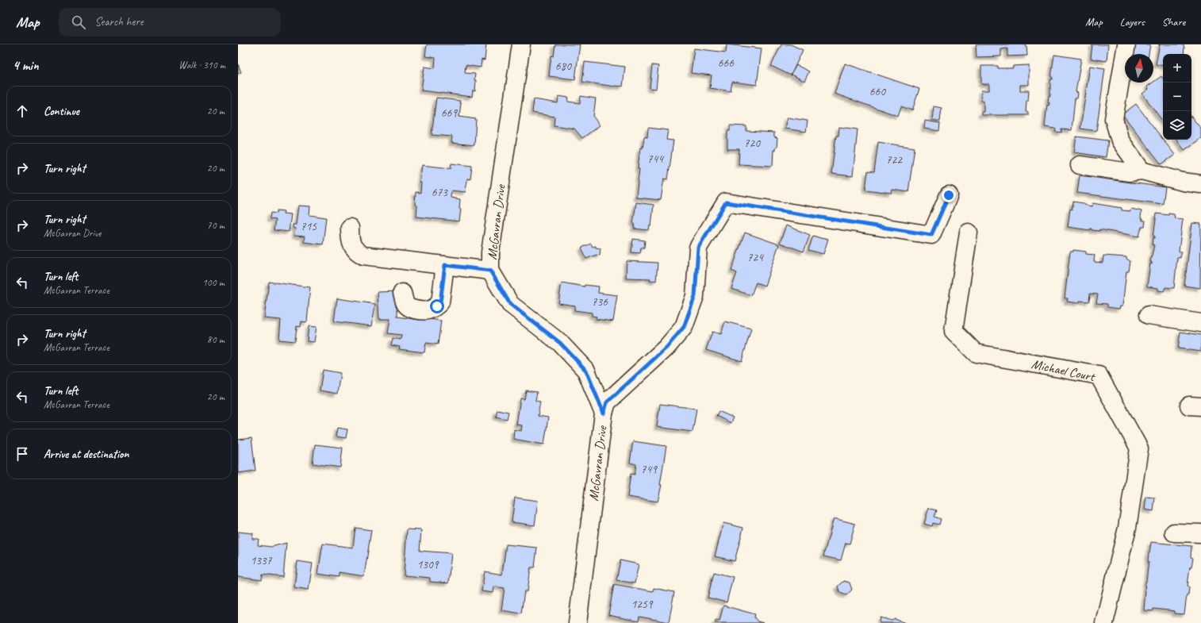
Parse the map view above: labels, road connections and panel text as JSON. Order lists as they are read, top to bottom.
{
  "streets": {
    "street": ["McGavran Drive", "Michael Court"]
  },
  "house_numbers": [
    "666",
    "680",
    "660",
    "669",
    "720",
    "744",
    "722",
    "673",
    "715",
    "724",
    "736",
    "749",
    "1337",
    "1309",
    "1259"
  ],
  "north": "top",
  "page": {
    "header": "Map",
    "search": "Search here",
    "nav": ["Map", "Layers", "Share"],
    "heading": ["4 min", "Walk · 310 m"],
    "map_buttons": ["+", "−"],
    "list": [
      ["Continue", "20 m"],
      ["Turn right", "20 m"],
      ["Turn right", "McGavran Drive", "70 m"],
      ["Turn left", "McGavran Terrace", "100 m"],
      ["Turn right", "McGavran Terrace", "80 m"],
      ["Turn left", "McGavran Terrace", "20 m"],
      "Arrive at destination"
    ]
  }
}
